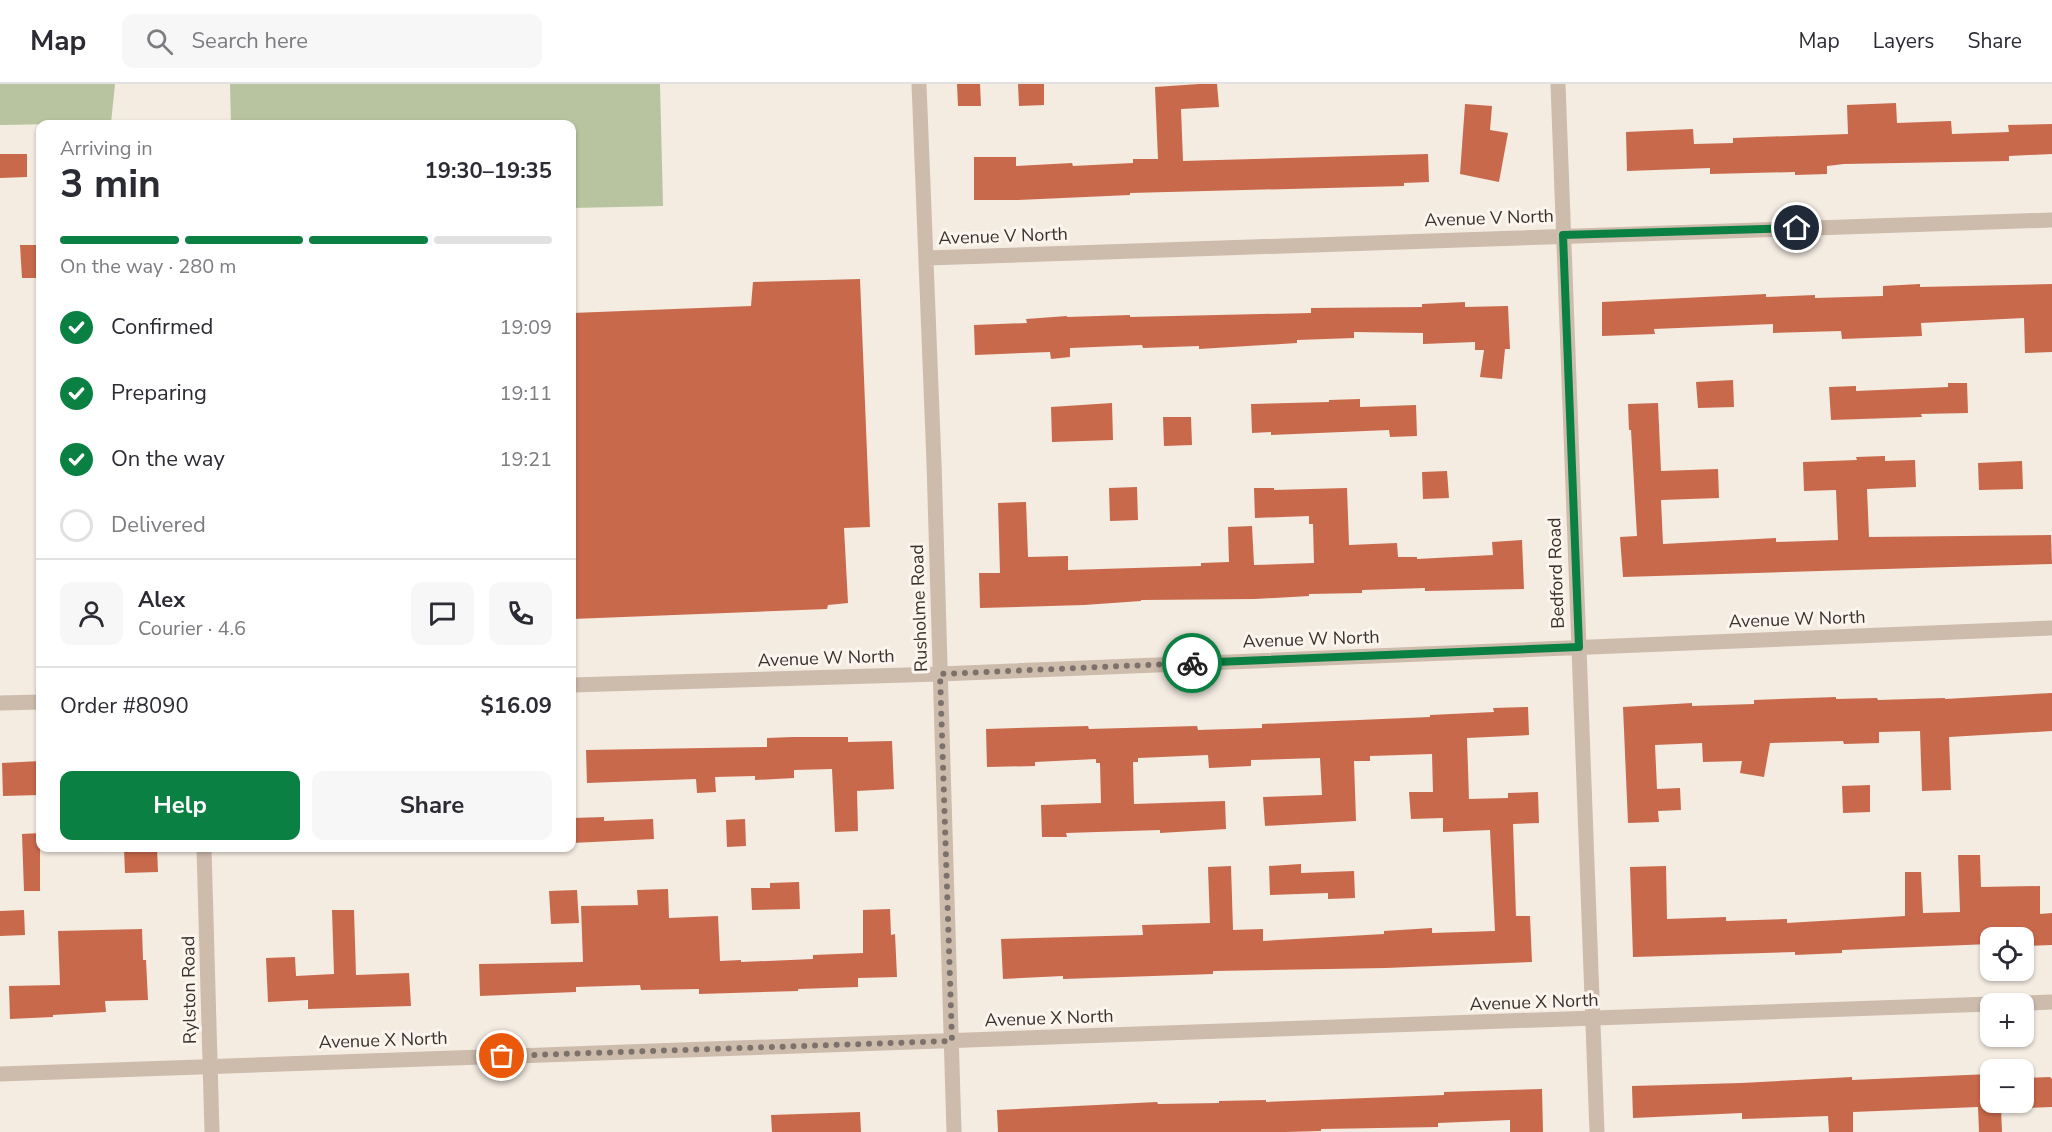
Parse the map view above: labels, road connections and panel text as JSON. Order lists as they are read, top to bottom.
{
  "streets": {
    "street": [
      "Avenue V North",
      "Bedford Road",
      "Rusholme Road",
      "Avenue W North",
      "Rylston Road",
      "Avenue X North"
    ]
  },
  "crossings": [
    ["Avenue V North", "Bedford Road"],
    ["Avenue V North", "Rusholme Road"],
    ["Bedford Road", "Avenue W North"],
    ["Bedford Road", "Avenue X North"],
    ["Rusholme Road", "Avenue W North"],
    ["Rusholme Road", "Avenue X North"],
    ["Rylston Road", "Avenue X North"]
  ],
  "page": {
    "header": "Map",
    "search": "Search here",
    "nav": ["Map", "Layers", "Share"],
    "heading": ["3 min", "Arriving in", "19:30–19:35"],
    "panel": [
      "Alex",
      "Courier · 4.6",
      "Order #8090",
      "$16.09"
    ],
    "bar": "On the way · 280 m",
    "list": [
      ["Confirmed", "19:09"],
      ["Preparing", "19:11"],
      ["On the way", "19:21"],
      "Delivered"
    ],
    "buttons": ["Help", "Share"],
    "map_buttons": ["+", "−"]
  }
}
